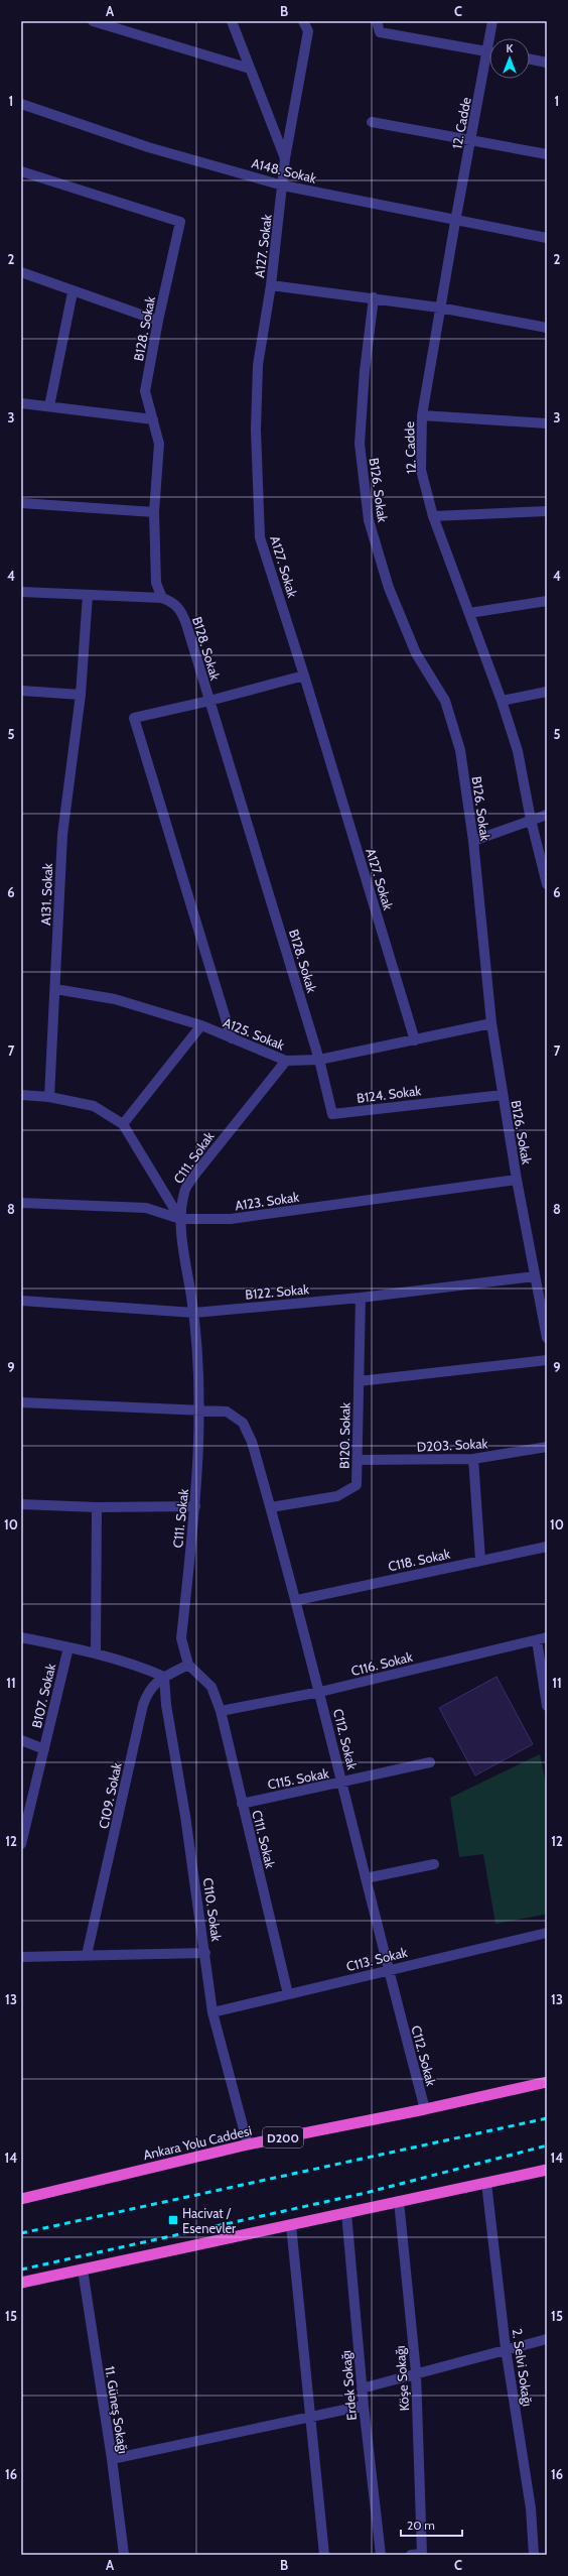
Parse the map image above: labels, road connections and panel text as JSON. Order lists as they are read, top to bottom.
{
  "streets": {
    "highway": ["D200", "Ankara Yolu Caddesi"],
    "street": [
      "12. Cadde",
      "A148. Sokak",
      "A127. Sokak",
      "B128. Sokak",
      "B126. Sokak",
      "A131. Sokak",
      "A125. Sokak",
      "B124. Sokak",
      "C111. Sokak",
      "A123. Sokak",
      "B122. Sokak",
      "B120. Sokak",
      "D203. Sokak",
      "C118. Sokak",
      "C116. Sokak",
      "B107. Sokak",
      "C112. Sokak",
      "C115. Sokak",
      "C109. Sokak",
      "C110. Sokak",
      "C113. Sokak",
      "2. Selvi Sokağı",
      "Köşe Sokağı",
      "Erdek Sokağı",
      "11. Güneş Sokağı"
    ]
  },
  "crossings": [
    ["12. Cadde", "A148. Sokak"],
    ["A148. Sokak", "A127. Sokak"],
    ["A127. Sokak", "A125. Sokak"],
    ["B128. Sokak", "A125. Sokak"],
    ["B128. Sokak", "B124. Sokak"],
    ["B126. Sokak", "A125. Sokak"],
    ["B126. Sokak", "B124. Sokak"],
    ["B126. Sokak", "A123. Sokak"],
    ["B126. Sokak", "B122. Sokak"],
    ["A131. Sokak", "A125. Sokak"],
    ["A125. Sokak", "B124. Sokak"],
    ["A125. Sokak", "C111. Sokak"],
    ["C111. Sokak", "A123. Sokak"],
    ["C111. Sokak", "B122. Sokak"],
    ["C111. Sokak", "C116. Sokak"],
    ["C111. Sokak", "C112. Sokak"],
    ["C111. Sokak", "C115. Sokak"],
    ["C111. Sokak", "C109. Sokak"],
    ["C111. Sokak", "C113. Sokak"],
    ["B122. Sokak", "B120. Sokak"],
    ["B120. Sokak", "D203. Sokak"],
    ["B120. Sokak", "C112. Sokak"],
    ["C118. Sokak", "C112. Sokak"],
    ["C116. Sokak", "C112. Sokak"],
    ["C112. Sokak", "C115. Sokak"],
    ["C112. Sokak", "C113. Sokak"],
    ["C112. Sokak", "Ankara Yolu Caddesi"],
    ["C109. Sokak", "C110. Sokak"],
    ["C110. Sokak", "C113. Sokak"],
    ["C110. Sokak", "Ankara Yolu Caddesi"]
  ],
  "places": {
    "transit": ["Hacivat / Esenevler"]
  },
  "scale_bar": "20 m",
  "north": "top",
  "grid": {
    "columns": ["A", "B", "C"],
    "rows": [
      "1",
      "2",
      "3",
      "4",
      "5",
      "6",
      "7",
      "8",
      "9",
      "10",
      "11",
      "12",
      "13",
      "14",
      "15",
      "16"
    ]
  }
}
